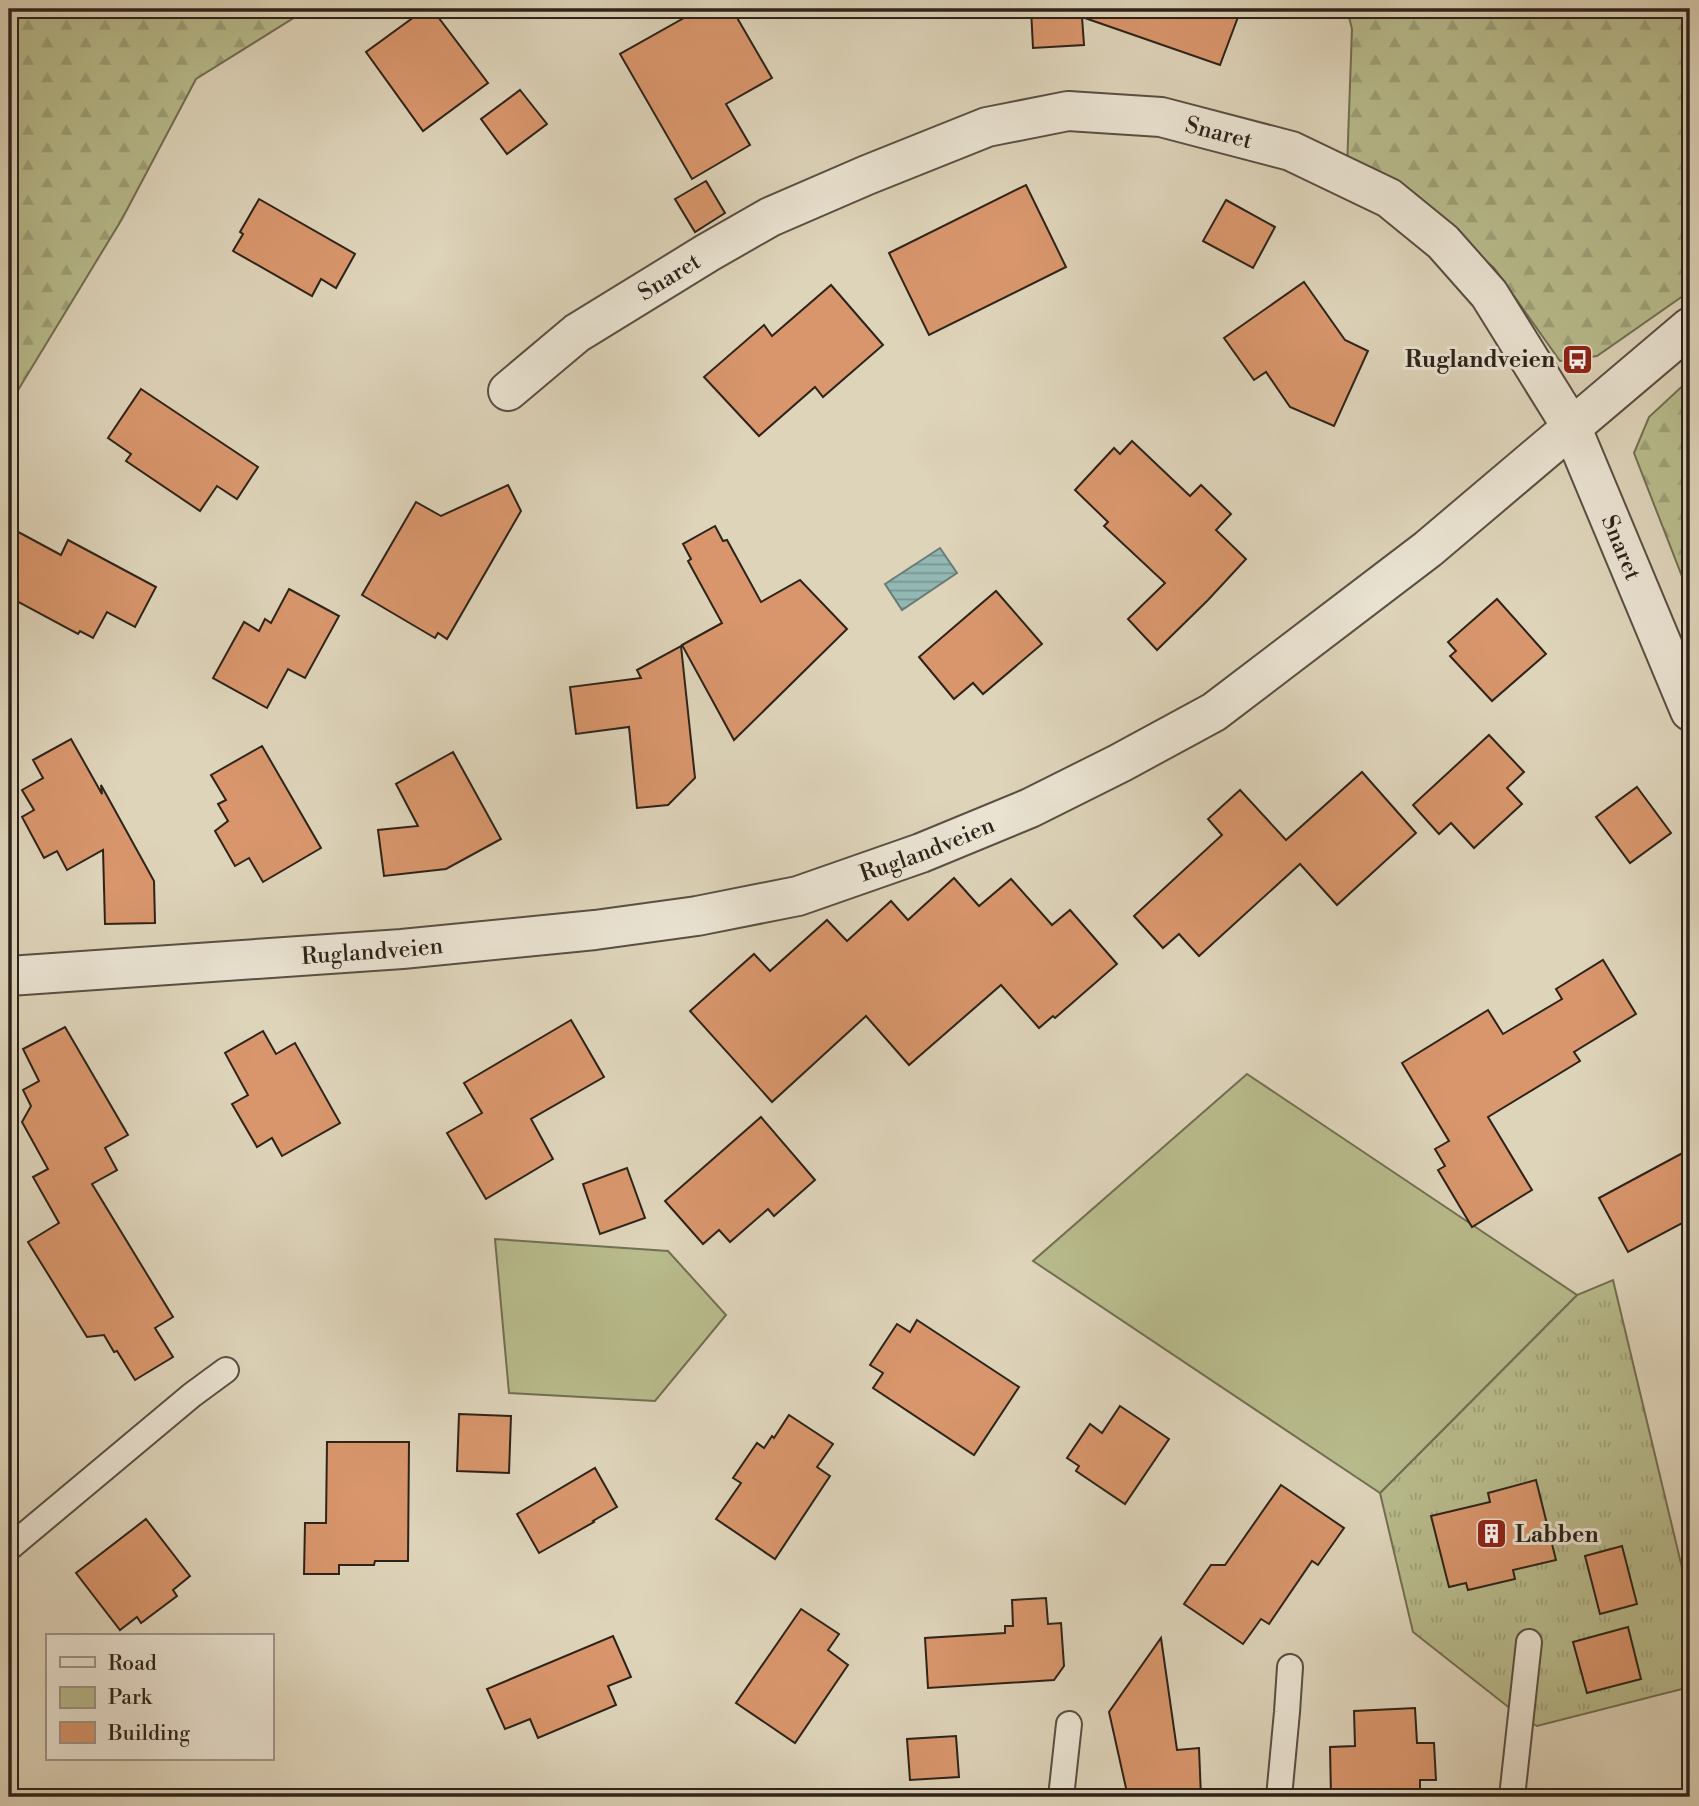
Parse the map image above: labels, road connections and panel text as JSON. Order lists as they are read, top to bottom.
{
  "streets": {
    "street": ["Snaret", "Ruglandveien"]
  },
  "crossings": [
    ["Snaret", "Ruglandveien"]
  ],
  "places": {
    "bus stop": ["Ruglandveien"],
    "building": ["Labben"]
  },
  "legend": ["Road", "Park", "Building"]
}
